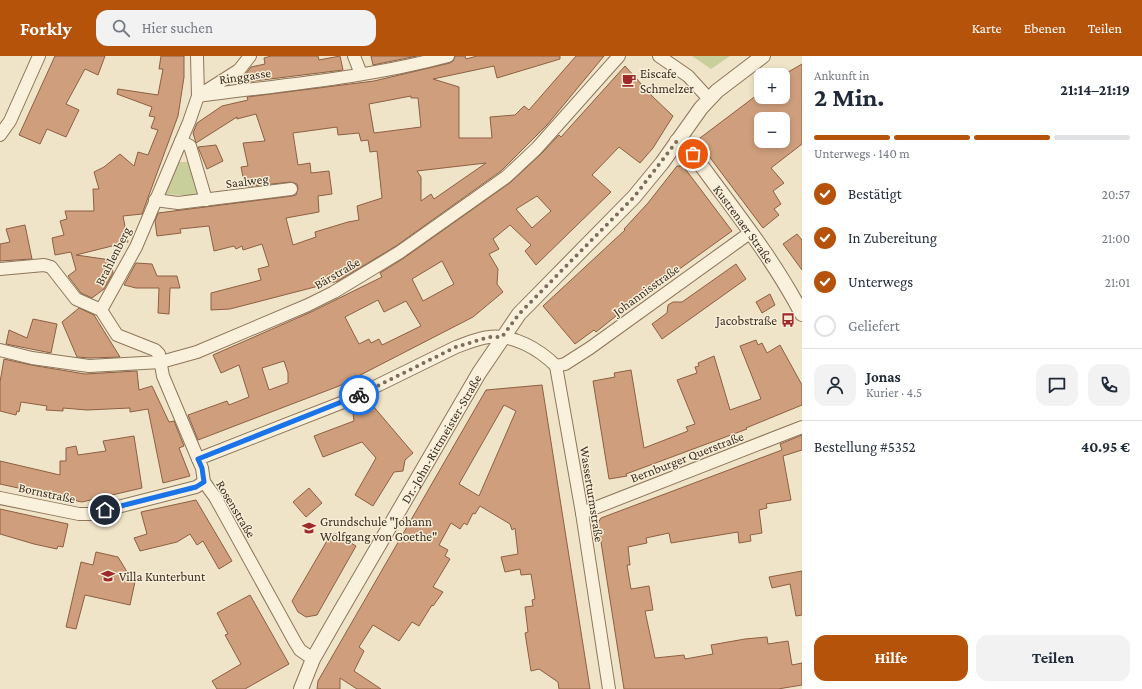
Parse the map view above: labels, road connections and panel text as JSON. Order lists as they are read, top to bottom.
{
  "streets": {
    "street": [
      "Ringgasse",
      "Saalweg",
      "Kustrenaer Straße",
      "Brahlenberg",
      "Bärstraße",
      "Johannisstraße",
      "Dr.-John-Rittmeister-Straße",
      "Bernburger Querstraße",
      "Bornstraße",
      "Wasserturmstraße",
      "Rosenstraße"
    ]
  },
  "crossings": [
    ["Saalweg", "Brahlenberg"],
    ["Kustrenaer Straße", "Johannisstraße"],
    ["Kustrenaer Straße", "Dr.-John-Rittmeister-Straße"],
    ["Bärstraße", "Rosenstraße"],
    ["Johannisstraße", "Wasserturmstraße"],
    ["Dr.-John-Rittmeister-Straße", "Rosenstraße"],
    ["Bernburger Querstraße", "Wasserturmstraße"],
    ["Bornstraße", "Rosenstraße"]
  ],
  "places": {
    "cafe": ["Eiscafe Schmelzer"],
    "bus stop": ["Jacobstraße"],
    "school or university": ["Grundschule \"Johann Wolfgang von Goethe\"", "Villa Kunterbunt"]
  },
  "page": {
    "header": "Forkly",
    "search": "Hier suchen",
    "nav": ["Karte", "Ebenen", "Teilen"],
    "heading": ["2 Min.", "Ankunft in", "21:14–21:19"],
    "panel": [
      "Jonas",
      "Kurier · 4.5",
      "Bestellung #5352",
      "40.95 €"
    ],
    "map_buttons": ["+", "−"],
    "bar": "Unterwegs · 140 m",
    "list": [
      ["Bestätigt", "20:57"],
      ["In Zubereitung", "21:00"],
      ["Unterwegs", "21:01"],
      "Geliefert"
    ],
    "buttons": ["Hilfe", "Teilen"]
  }
}
